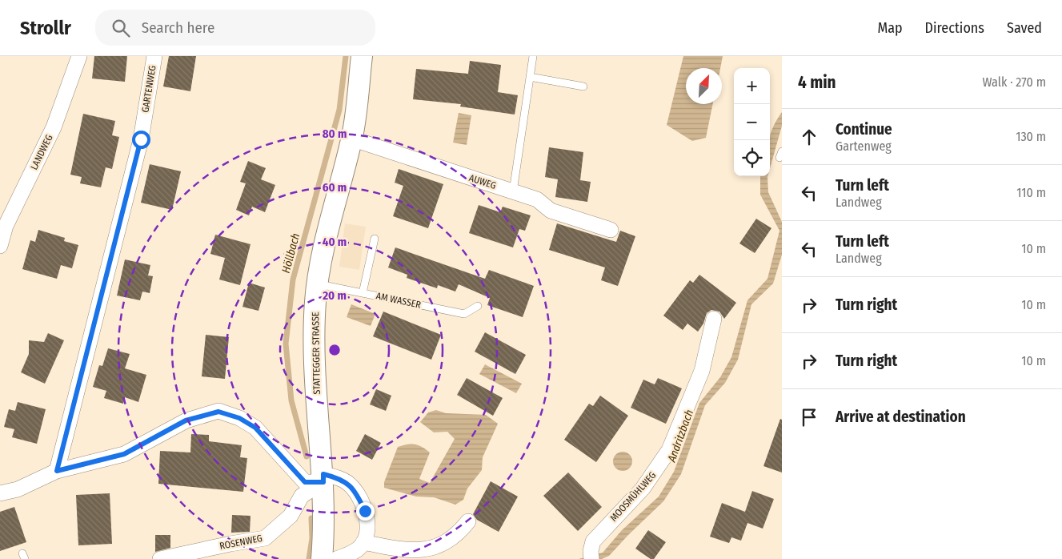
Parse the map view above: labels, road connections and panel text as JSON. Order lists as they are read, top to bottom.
{
  "streets": {
    "main road": ["STATTEGGER STRASSE"],
    "street": [
      "GARTENWEG",
      "LANDWEG",
      "AUWEG",
      "MOOSMÜHLWEG",
      "ROSENWEG"
    ],
    "lane": ["AM WASSER"]
  },
  "crossings": [
    ["AUWEG", "STATTEGGER STRASSE"],
    ["AM WASSER", "STATTEGGER STRASSE"],
    ["STATTEGGER STRASSE", "ROSENWEG"]
  ],
  "water": ["Höllbach", "Andritzbach"],
  "north": "top right",
  "page": {
    "header": "Strollr",
    "search": "Search here",
    "nav": ["Map", "Directions", "Saved"],
    "heading": ["4 min", "Walk · 270 m"],
    "map_buttons": ["+", "−"],
    "list": [
      ["Continue", "Gartenweg", "130 m"],
      ["Turn left", "Landweg", "110 m"],
      ["Turn left", "Landweg", "10 m"],
      ["Turn right", "10 m"],
      ["Turn right", "10 m"],
      "Arrive at destination"
    ]
  },
  "rings": [
    "80 m",
    "60 m",
    "40 m",
    "20 m"
  ]
}
